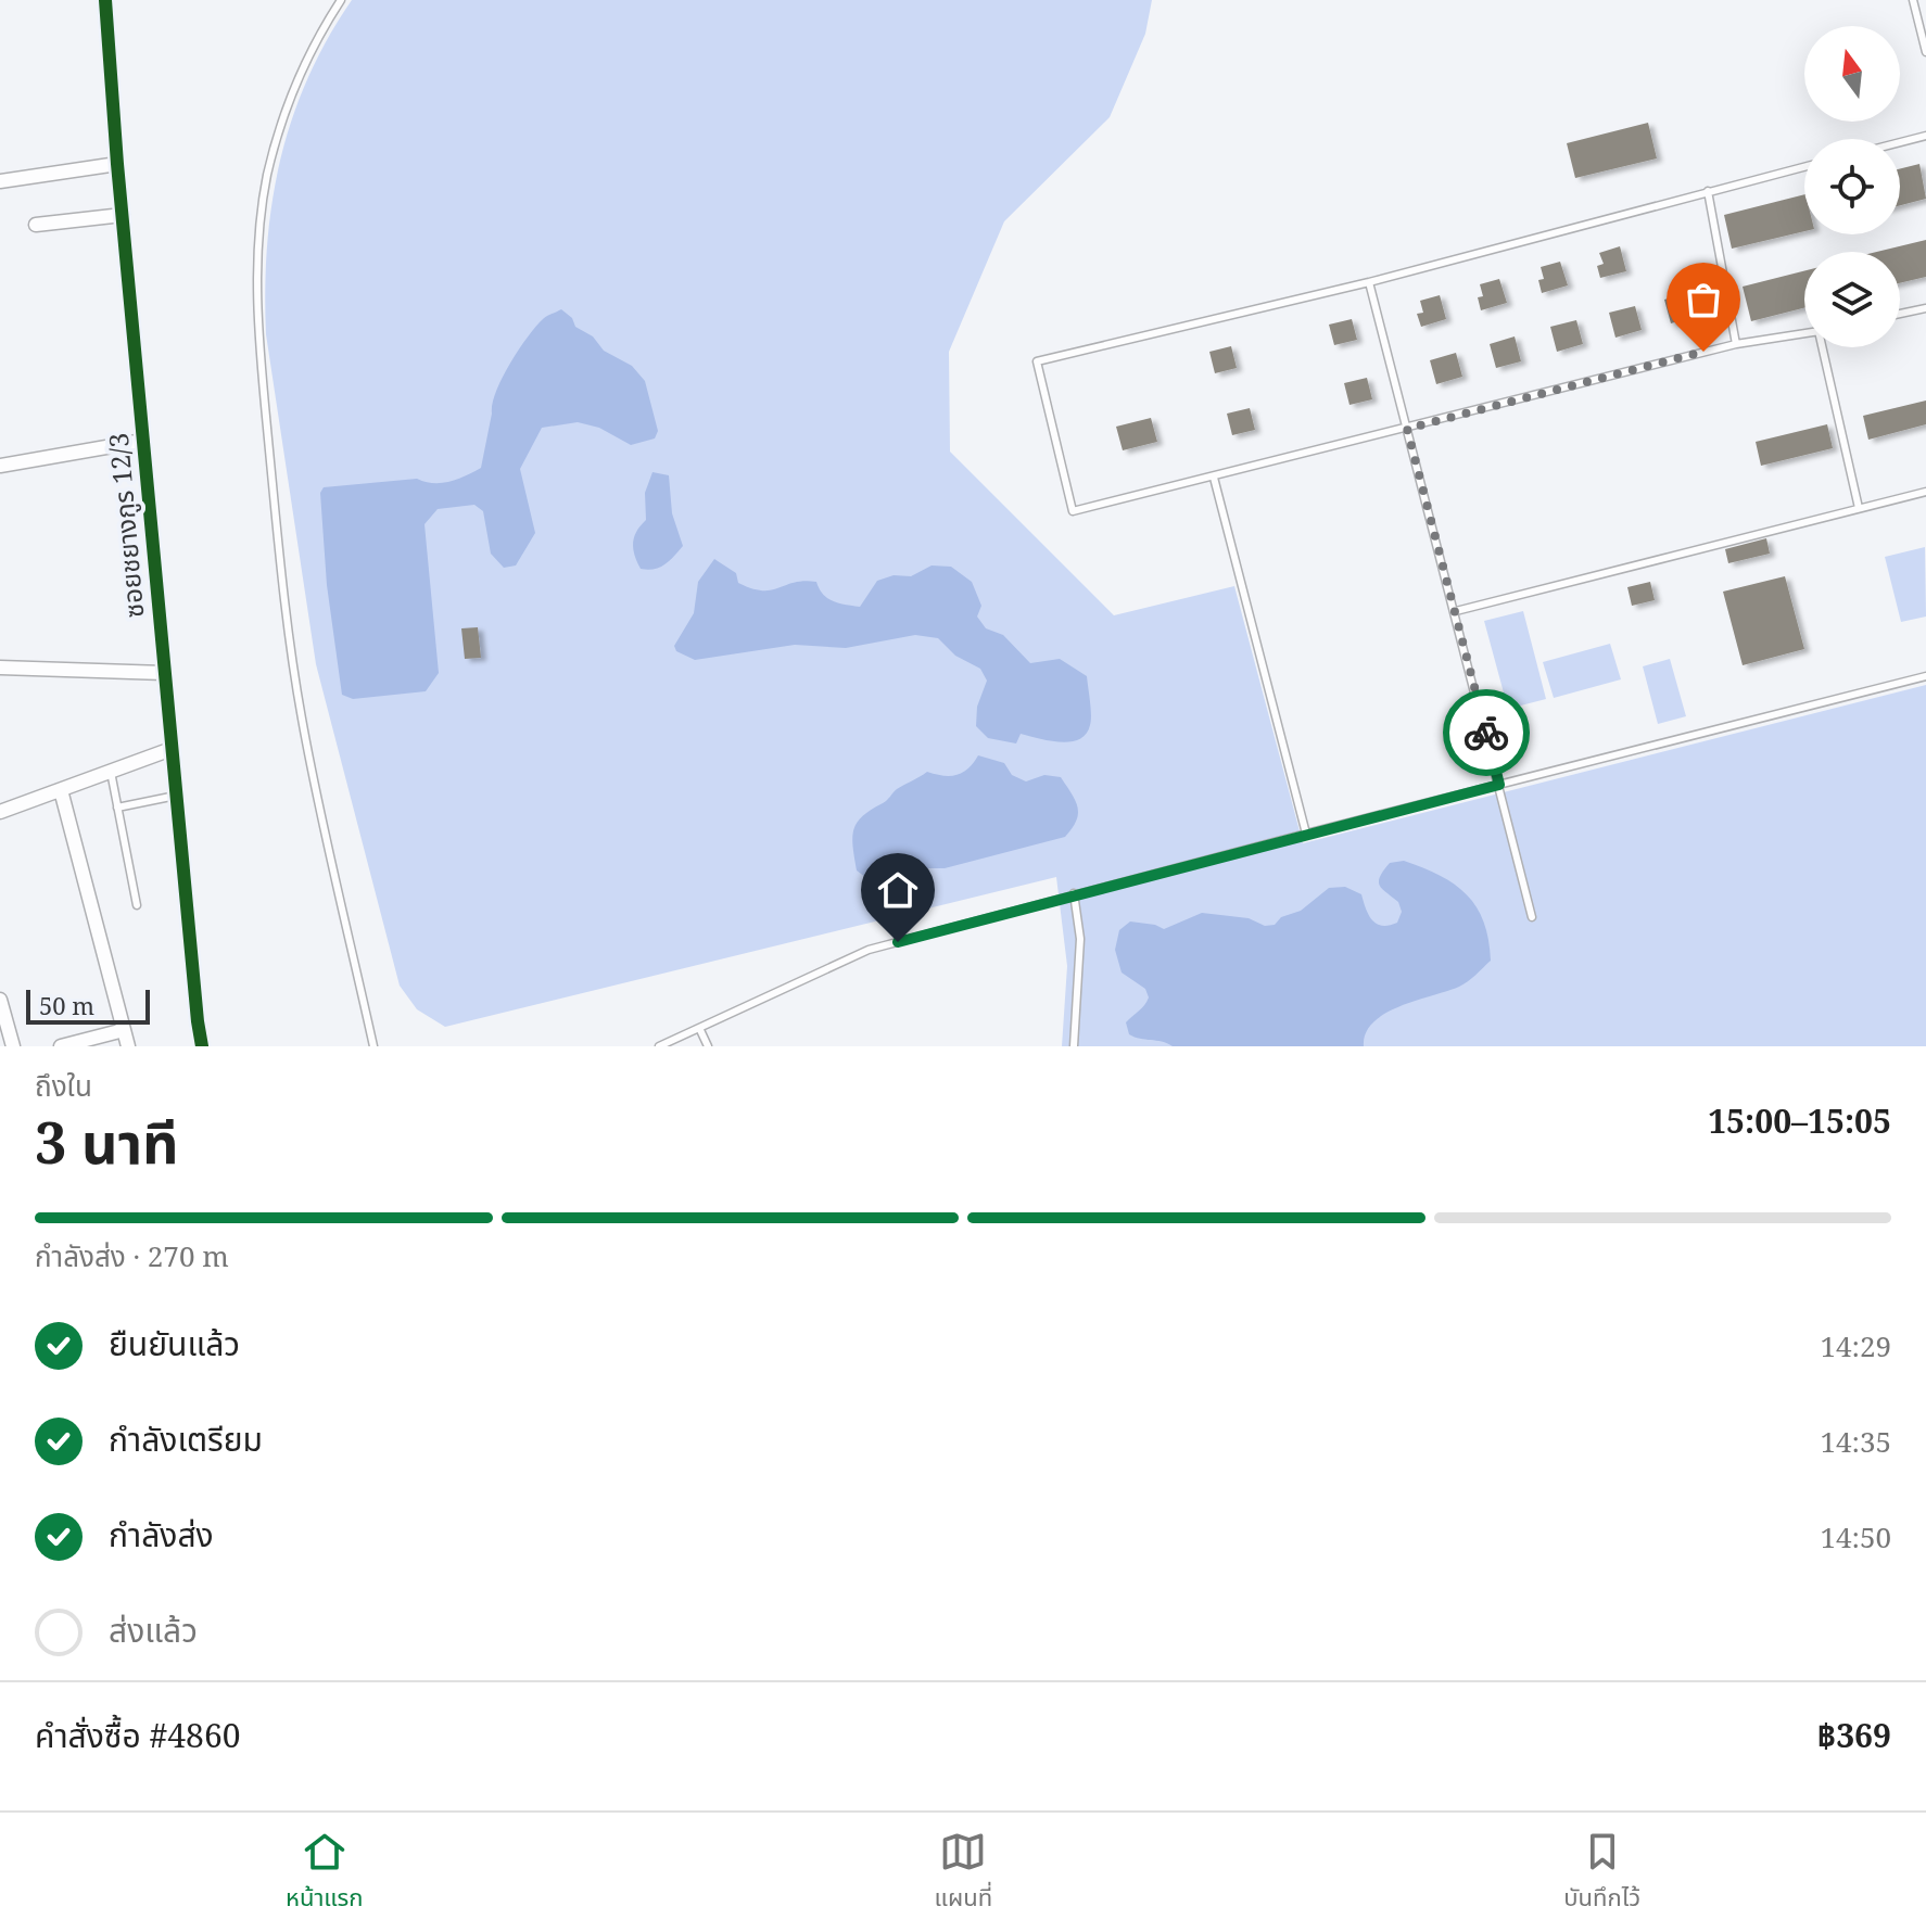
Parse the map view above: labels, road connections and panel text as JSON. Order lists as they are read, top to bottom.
{
  "streets": {
    "street": ["ซอยชยางกูร 12/3"]
  },
  "scale_bar": "50 m",
  "north": "top",
  "page": {
    "scale": "50 m",
    "heading": ["3 นาที", "ถึงใน", "15:00–15:05"],
    "panel": ["คำสั่งซื้อ #4860", "฿369"],
    "bar": "กำลังส่ง · 270 m",
    "list": [
      ["ยืนยันแล้ว", "14:29"],
      ["กำลังเตรียม", "14:35"],
      ["กำลังส่ง", "14:50"],
      "ส่งแล้ว"
    ],
    "tabs": ["หน้าแรก", "แผนที่", "บันทึกไว้"]
  }
}
